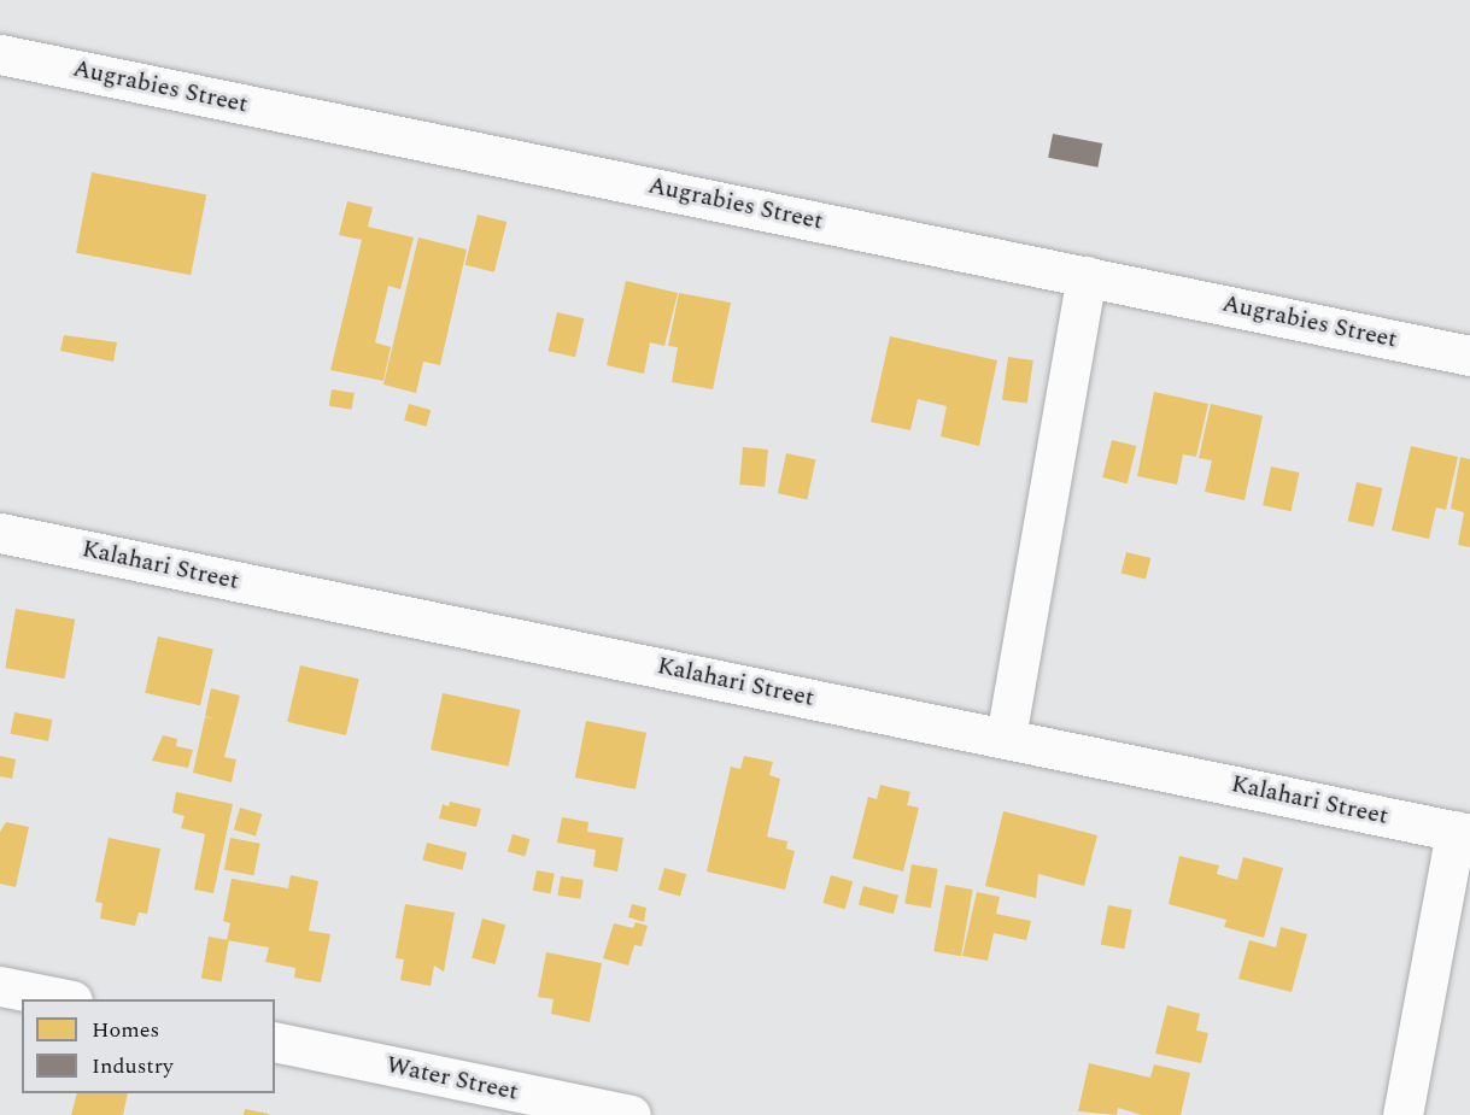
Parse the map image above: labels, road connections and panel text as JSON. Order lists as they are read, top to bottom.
{
  "streets": {
    "street": ["Augrabies Street", "Kalahari Street", "Water Street"]
  },
  "legend": ["Homes", "Industry"]
}
